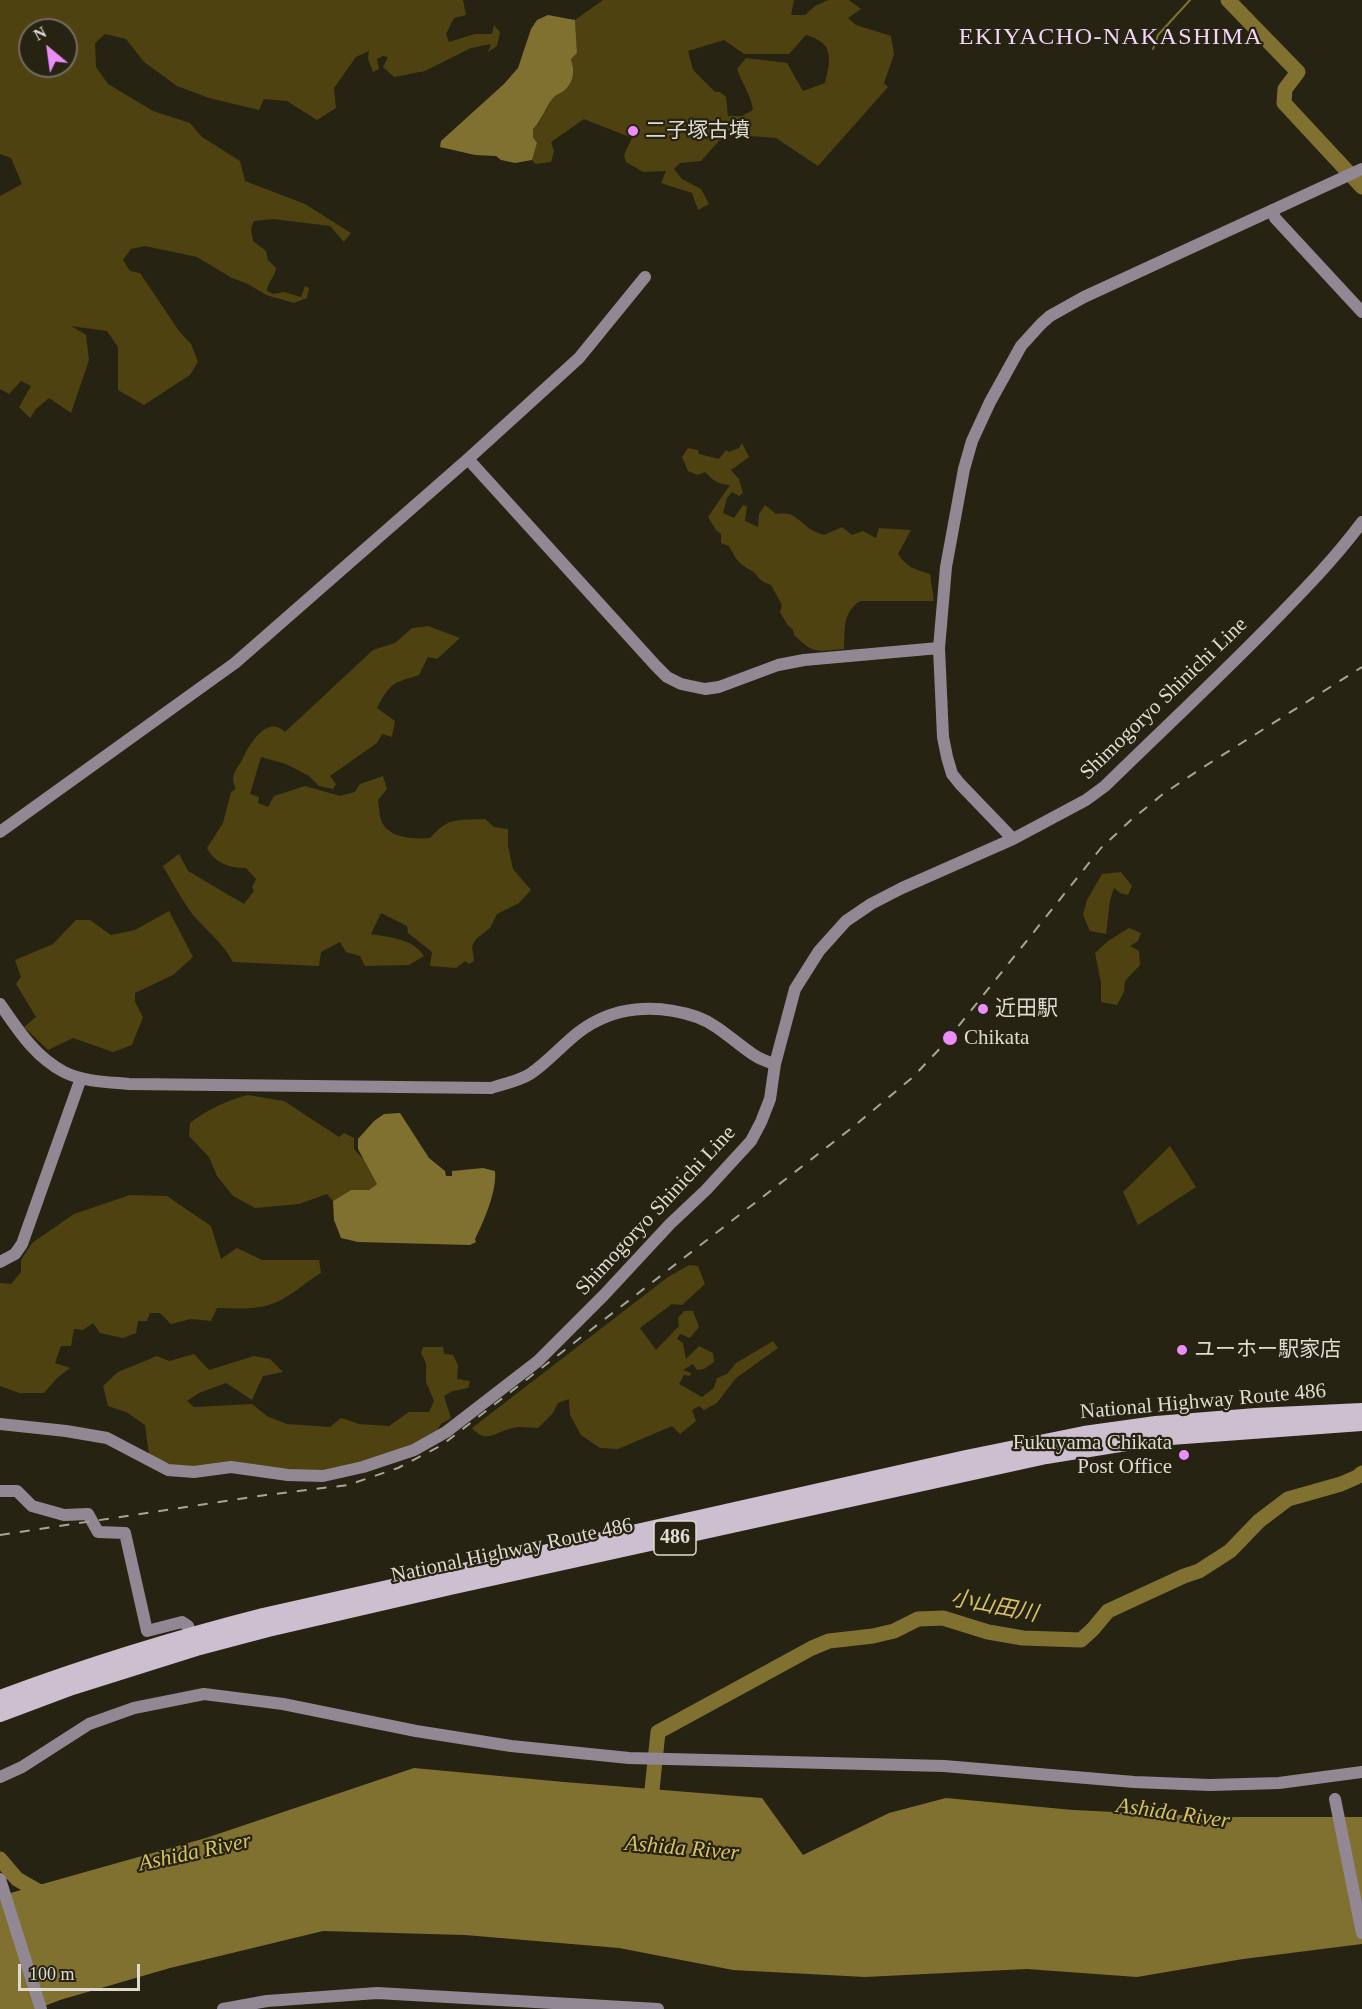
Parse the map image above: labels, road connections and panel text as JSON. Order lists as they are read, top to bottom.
{
  "streets": {
    "highway": ["National Highway Route 486", "486"],
    "street": ["Shimogoryo Shinichi Line"]
  },
  "districts": ["EKIYACHO-NAKASHIMA"],
  "water": ["小山田川", "Ashida River"],
  "places": [
    "二子塚古墳",
    "近田駅",
    "Chikata",
    "ユーホー駅家店",
    "Fukuyama Chikata Post Office"
  ],
  "scale_bar": "100 m",
  "north": "top left"
}
